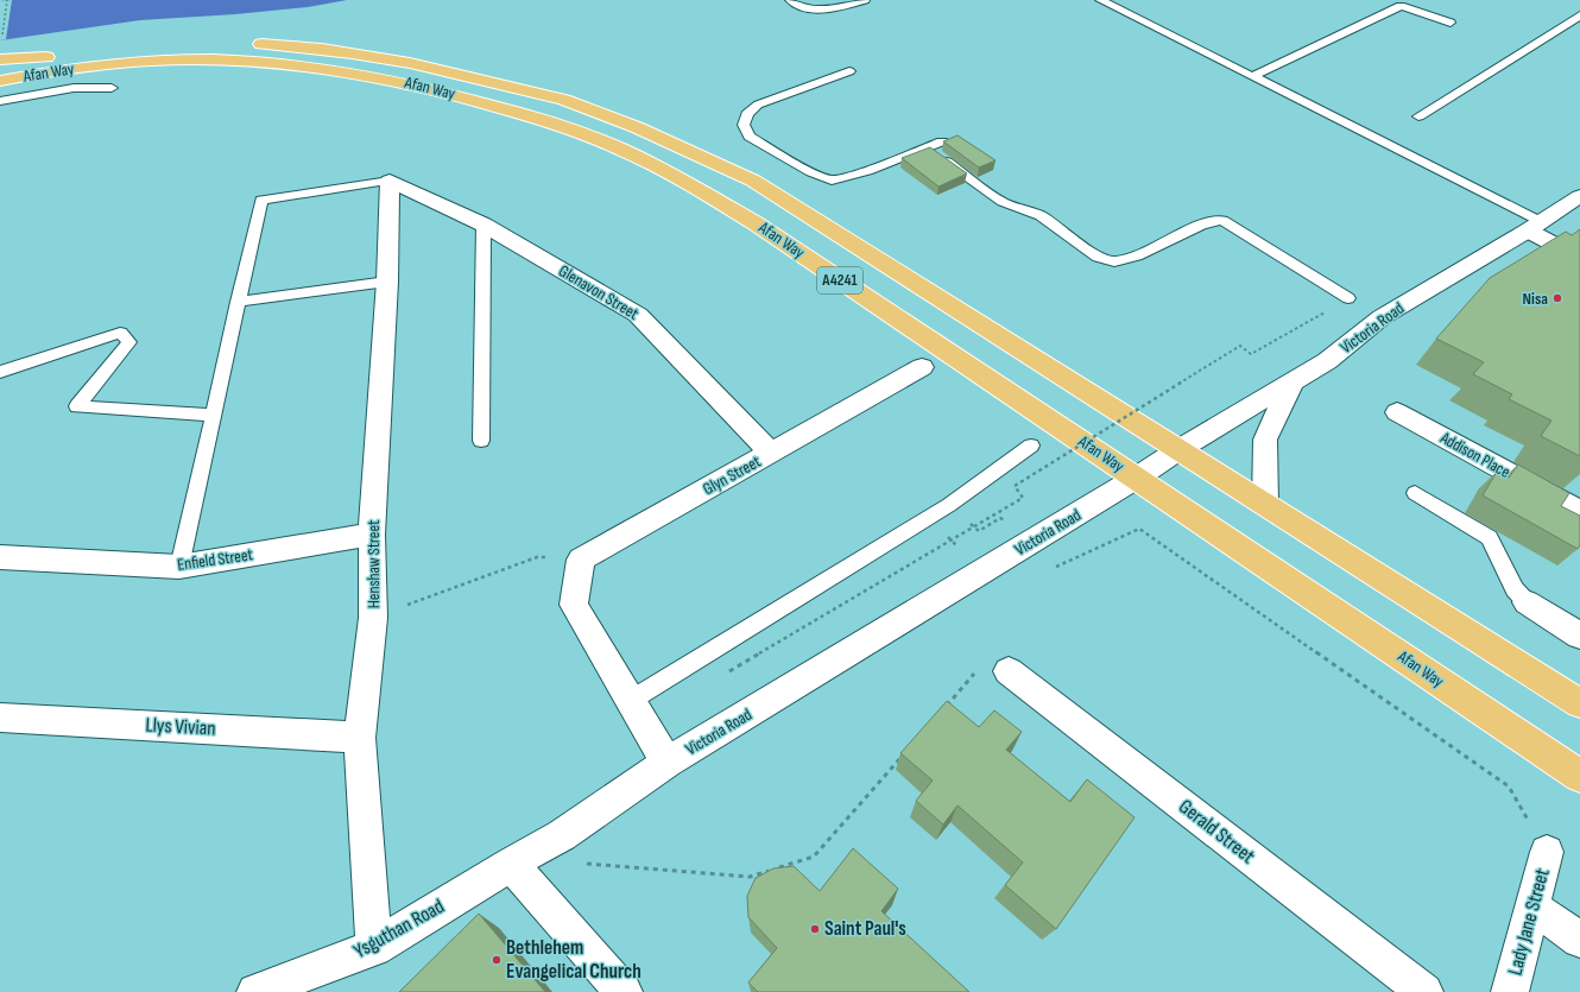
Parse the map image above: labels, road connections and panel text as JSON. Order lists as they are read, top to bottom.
{
  "streets": {
    "main road": ["Afan Way", "A4241"],
    "street": [
      "Glenavon Street",
      "Victoria Road",
      "Addison Place",
      "Glyn Street",
      "Enfield Street",
      "Henshaw Street",
      "Llys Vivian",
      "Gerald Street",
      "Lady Jane Street",
      "Ysguthan Road"
    ]
  },
  "crossings": [
    ["Afan Way", "Victoria Road"],
    ["Glenavon Street", "Glyn Street"],
    ["Glenavon Street", "Henshaw Street"],
    ["Victoria Road", "Ysguthan Road"],
    ["Enfield Street", "Henshaw Street"],
    ["Henshaw Street", "Llys Vivian"],
    ["Henshaw Street", "Ysguthan Road"]
  ],
  "places": ["Nisa", "Saint Paul's", "Bethlehem Evangelical Church"]
}
